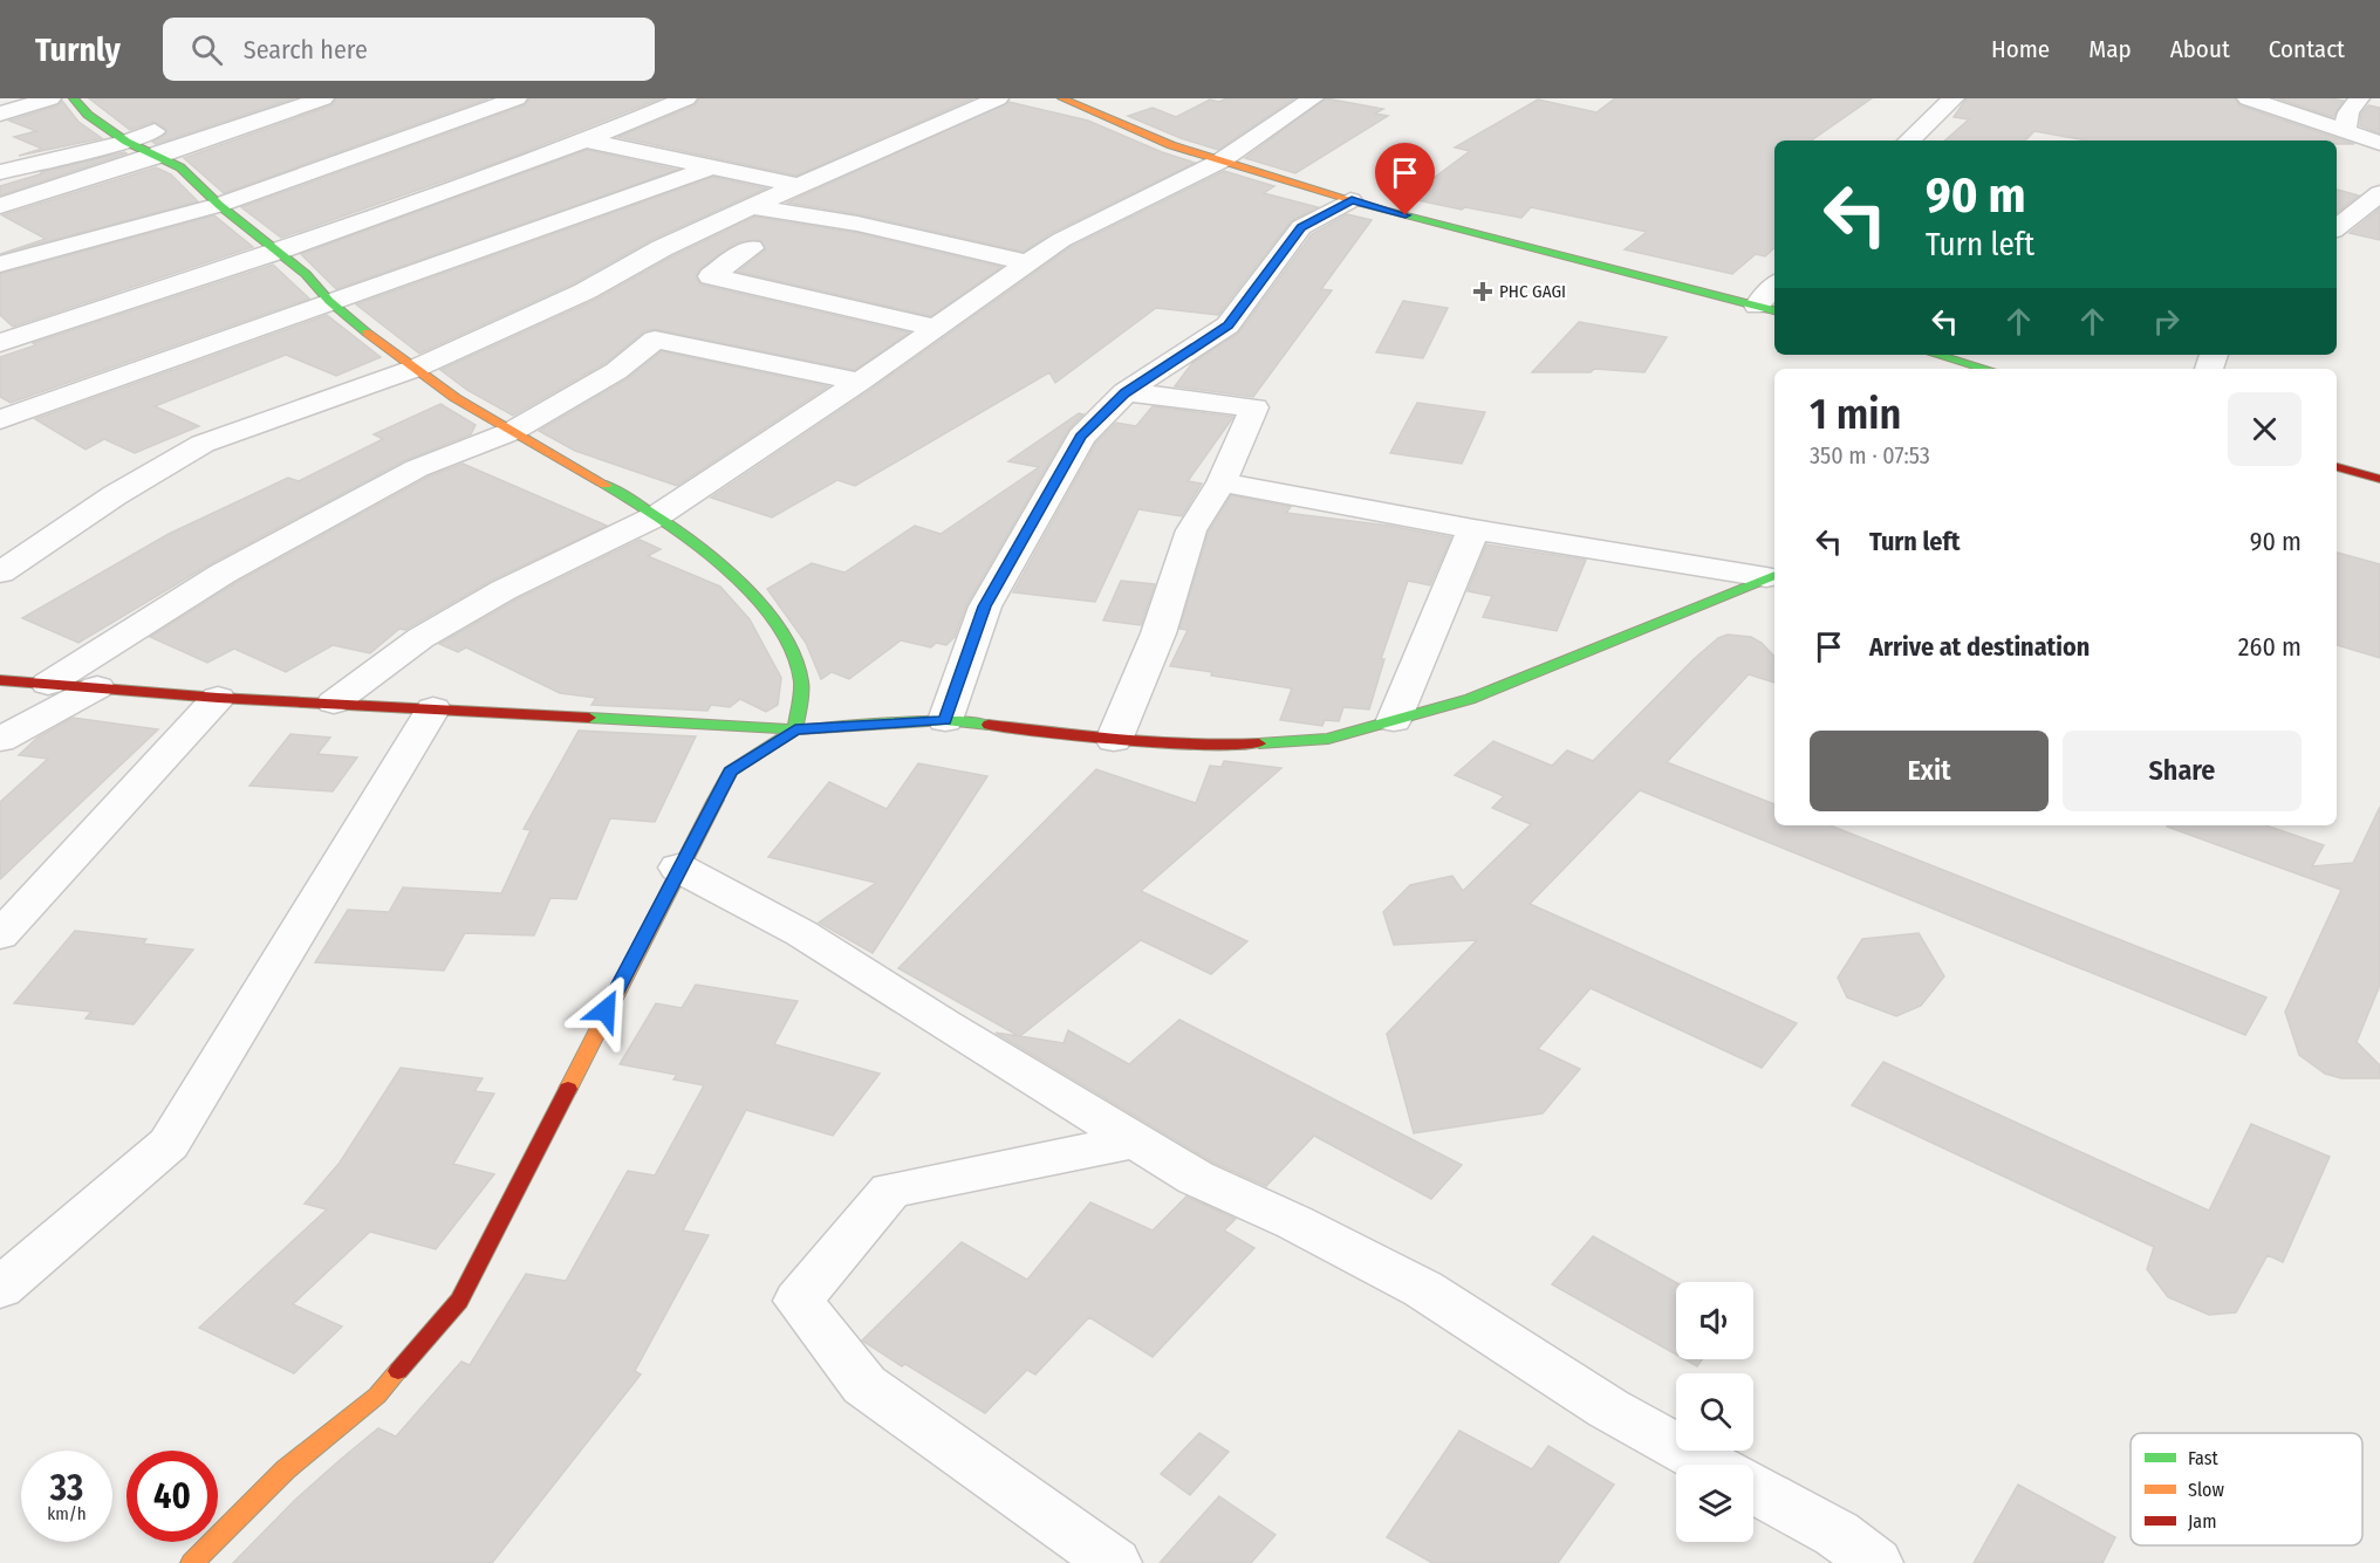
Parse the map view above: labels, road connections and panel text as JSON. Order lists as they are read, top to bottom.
{
  "places": {
    "health": ["PHC GAGI"]
  },
  "legend": ["Fast", "Slow", "Jam"],
  "page": {
    "header": "Turnly",
    "search": "Search here",
    "nav": [
      "Home",
      "Map",
      "About",
      "Contact"
    ],
    "turn": ["90 m", "Turn left"],
    "heading": ["1 min", "350 m · 07:53"],
    "list": [
      {
        "name": "Turn left",
        "value": "90 m"
      },
      {
        "name": "Arrive at destination",
        "value": "260 m"
      }
    ],
    "buttons": ["Exit", "Share"],
    "speed": "33 km/h",
    "limit": "40"
  }
}
